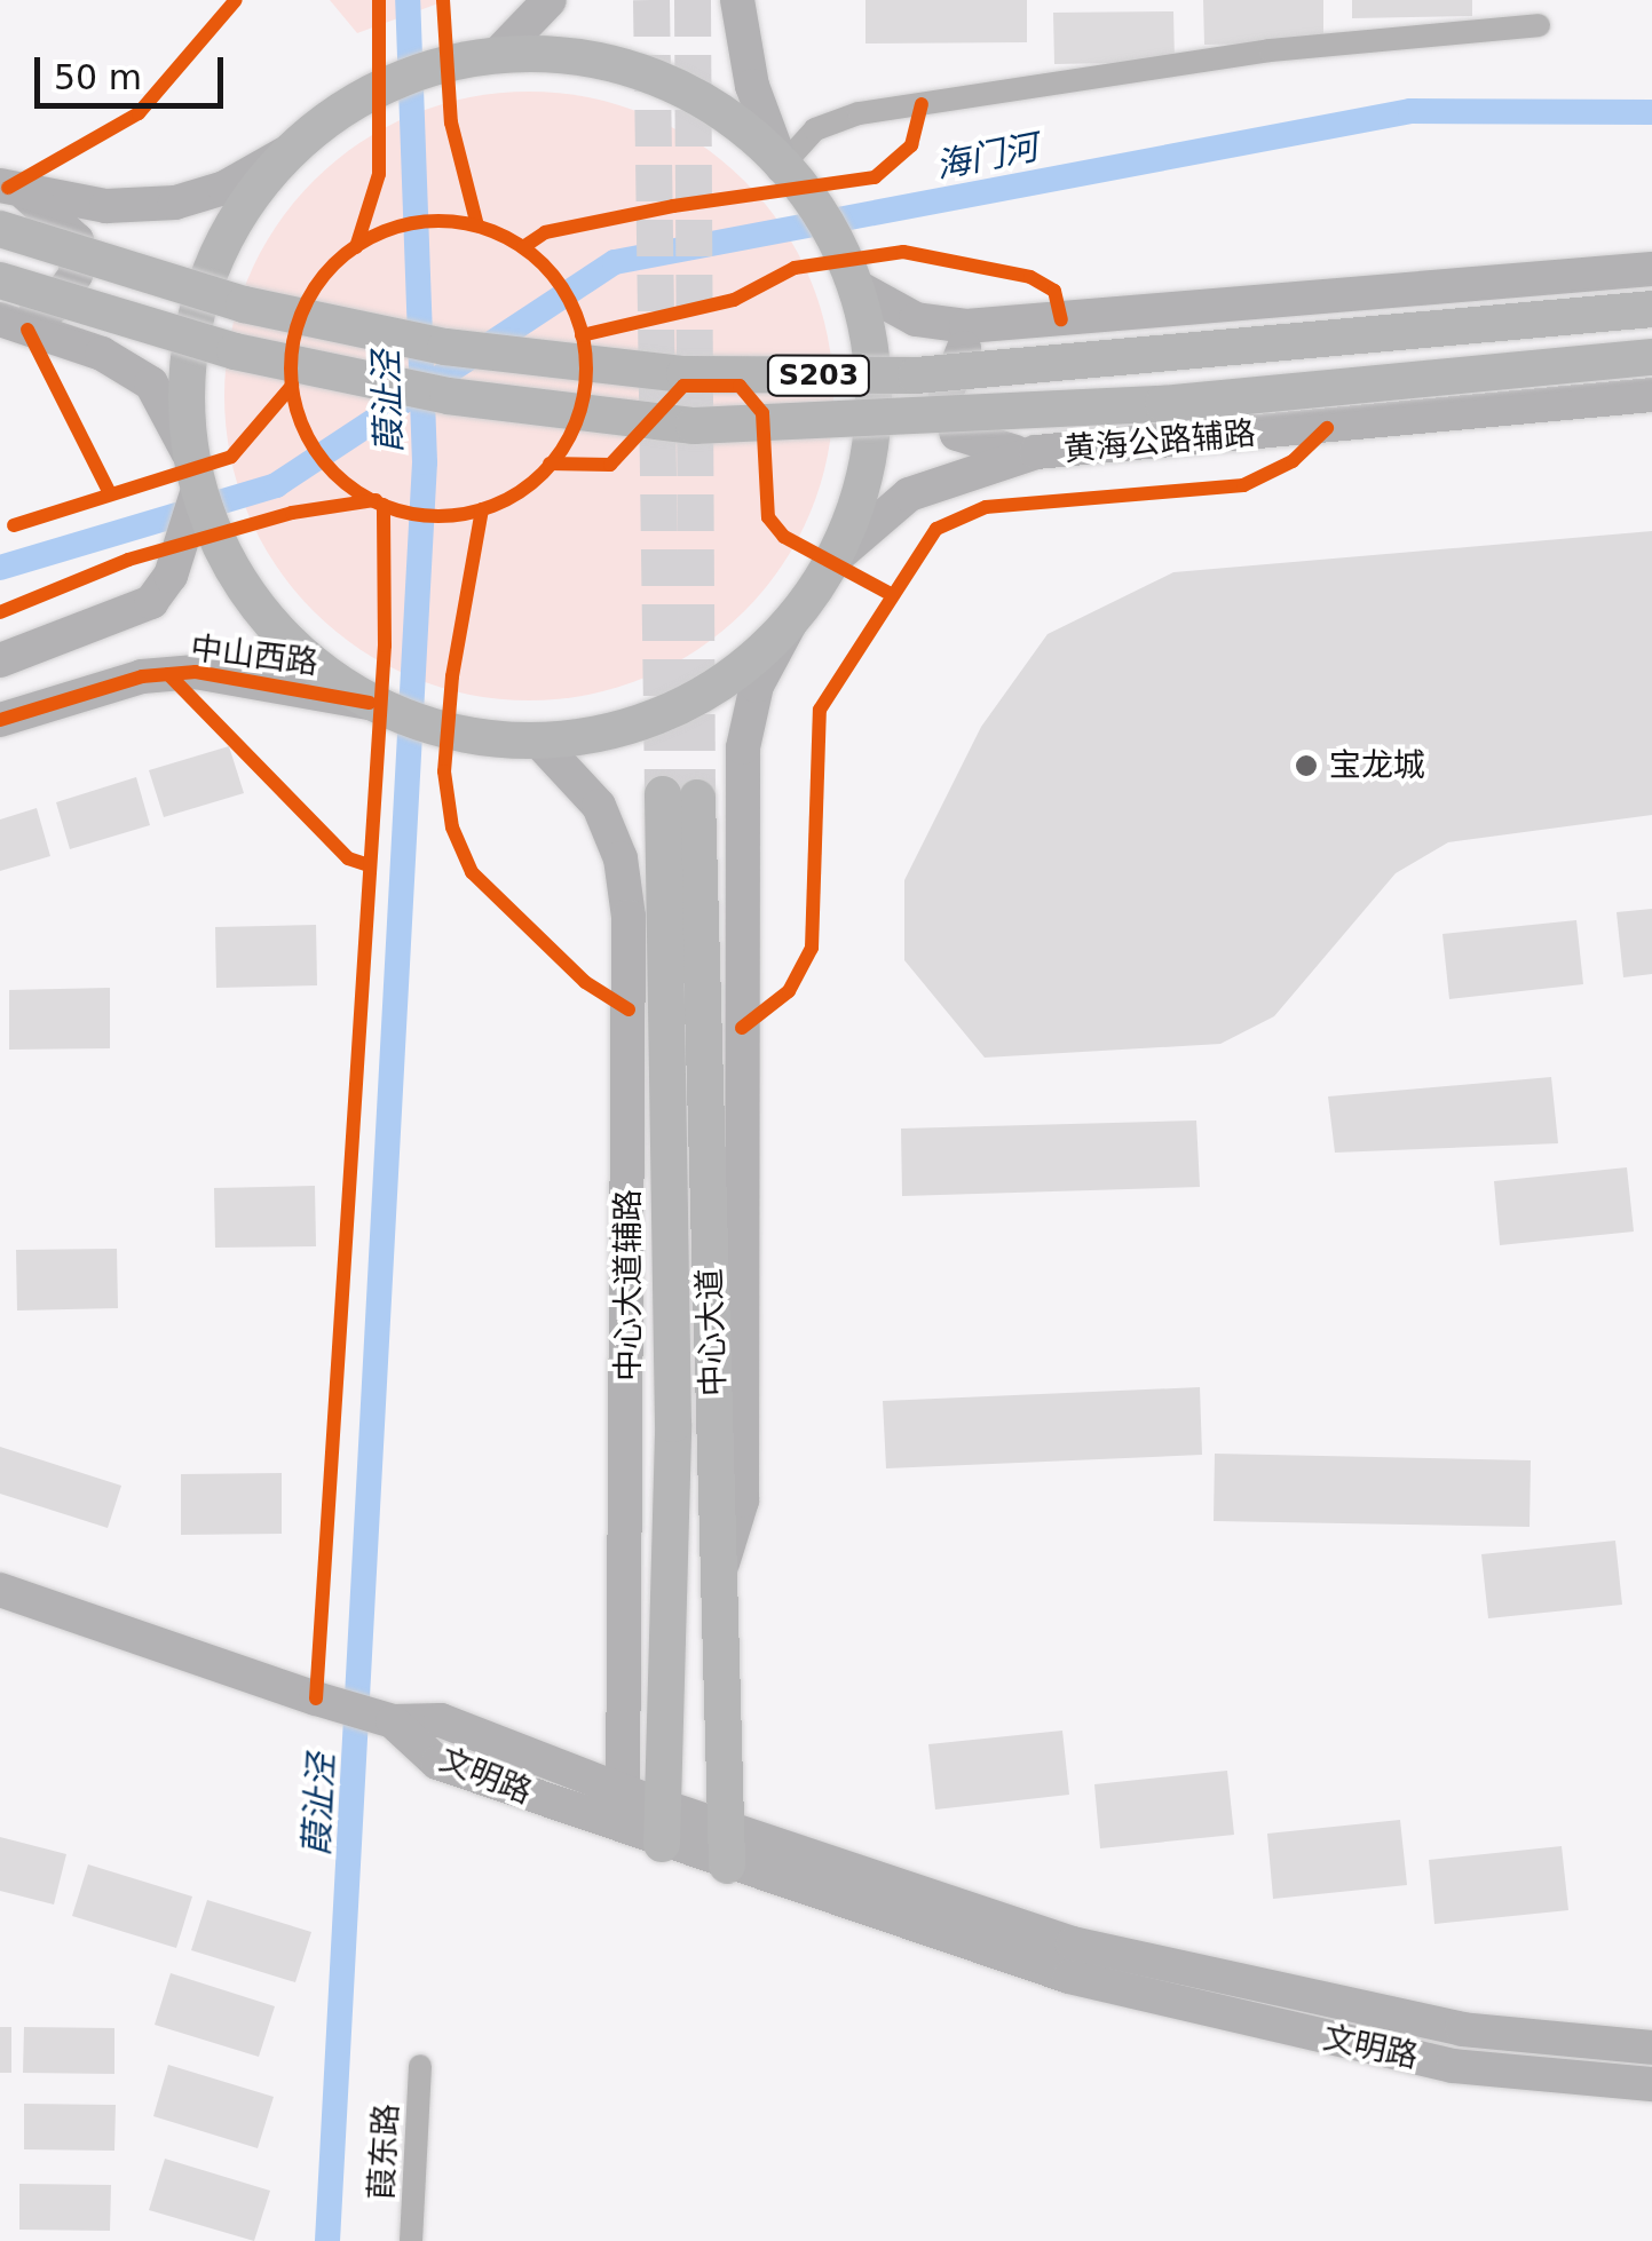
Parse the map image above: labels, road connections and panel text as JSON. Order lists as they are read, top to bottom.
{
  "streets": {
    "main road": [
      "S203",
      "黄海公路辅路",
      "中山西路",
      "中心大道辅路",
      "中心大道",
      "文明路"
    ],
    "street": ["葭东路"]
  },
  "crossings": [
    ["中心大道辅路", "文明路"],
    ["中心大道", "文明路"]
  ],
  "water": ["海门河", "葭沚泾"],
  "places": ["宝龙城"],
  "scale_bar": "50 m"
}
